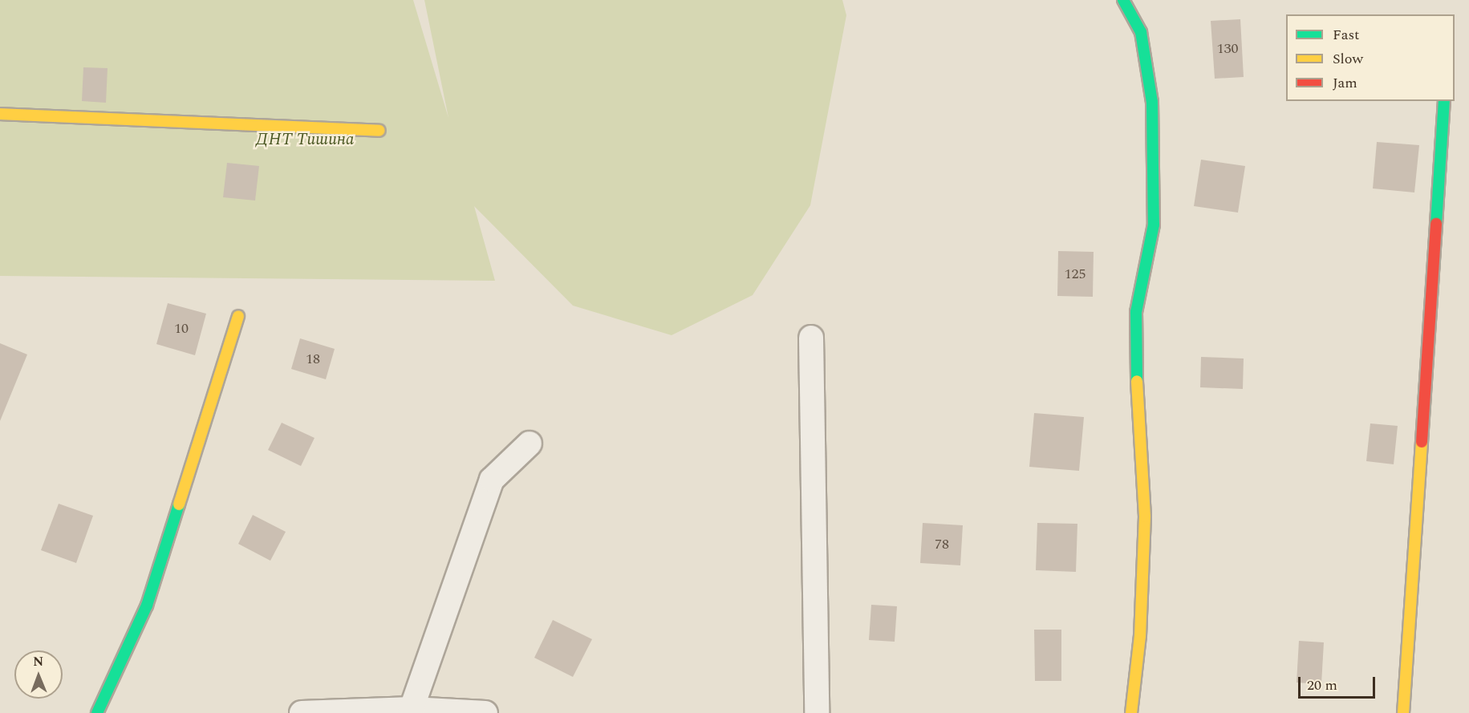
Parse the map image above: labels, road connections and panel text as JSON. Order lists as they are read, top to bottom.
{
  "parks": ["ДНТ Тишина"],
  "house_numbers": [
    "130",
    "125",
    "10",
    "18",
    "78"
  ],
  "legend": ["Fast", "Slow", "Jam"],
  "scale_bar": "20 m",
  "north": "top"
}
